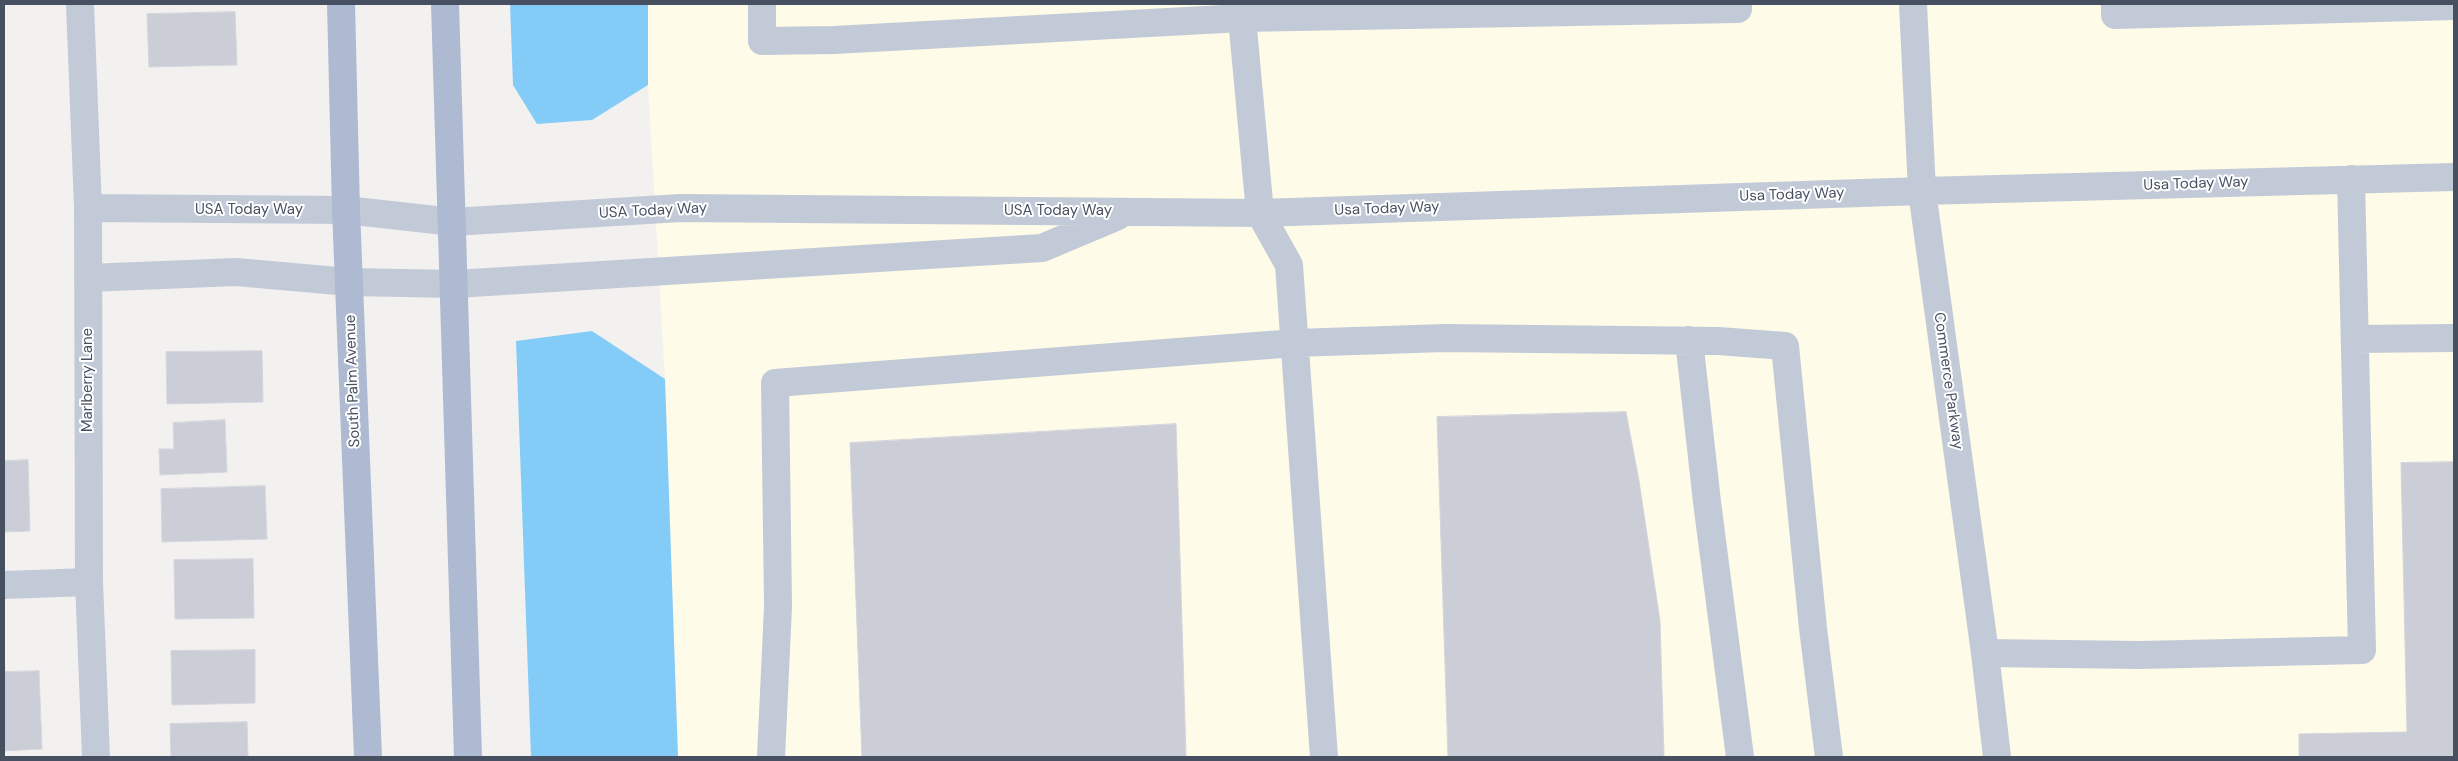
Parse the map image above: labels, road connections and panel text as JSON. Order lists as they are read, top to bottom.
{
  "streets": {
    "main road": ["South Palm Avenue"],
    "street": [
      "Usa Today Way",
      "USA Today Way",
      "Marlberry Lane",
      "Commerce Parkway"
    ]
  },
  "crossings": [
    ["Usa Today Way", "USA Today Way"],
    ["Usa Today Way", "Commerce Parkway"],
    ["USA Today Way", "Marlberry Lane"],
    ["USA Today Way", "South Palm Avenue"]
  ]
}
